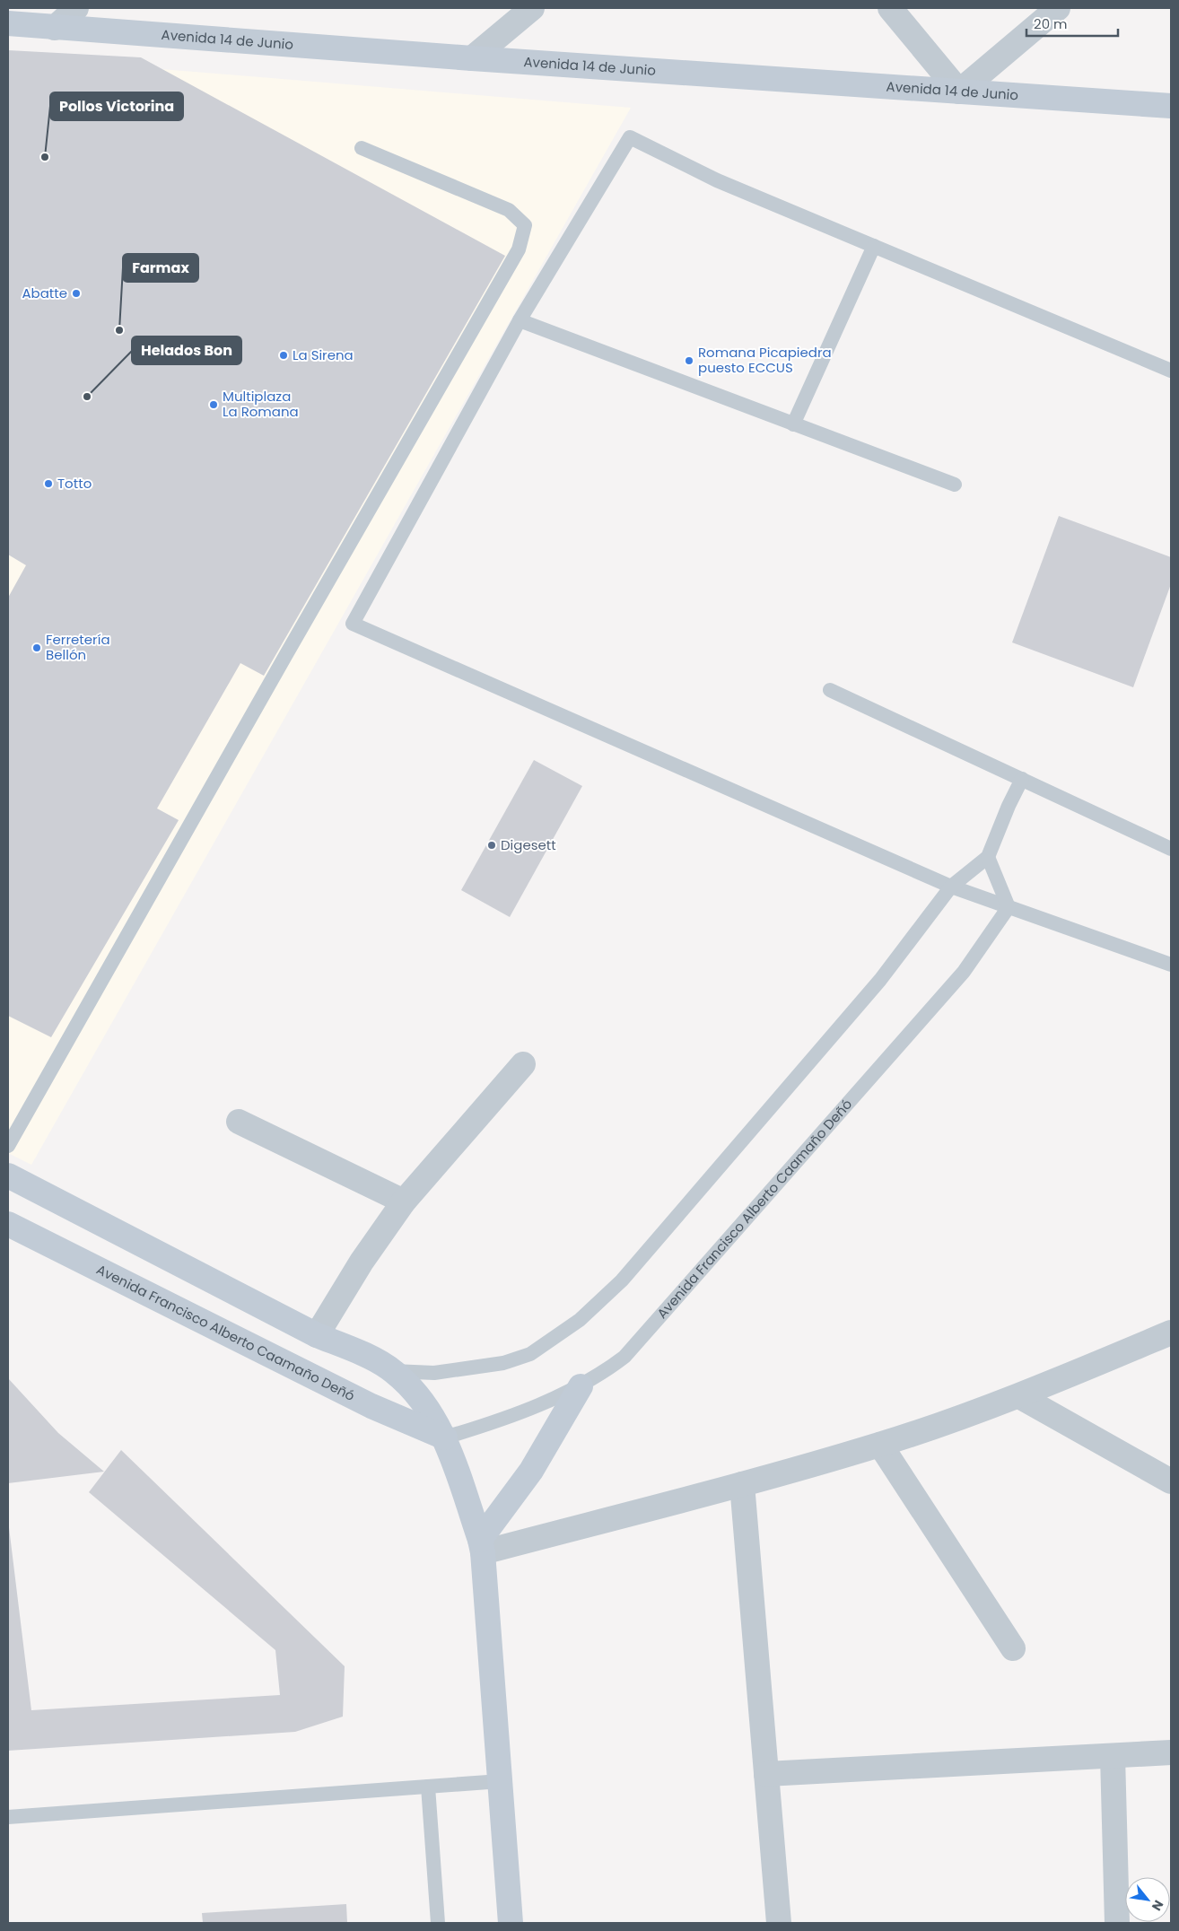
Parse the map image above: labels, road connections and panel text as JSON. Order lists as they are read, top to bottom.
{
  "streets": {
    "street": ["Avenida 14 de Junio", "Avenida Francisco Alberto Caamaño Deñó"]
  },
  "places": [
    "Pollos Victorina",
    "Abatte",
    "Farmax",
    "La Sirena",
    "Romana Picapiedra puesto ECCUS",
    "Helados Bon",
    "Multiplaza La Romana",
    "Totto",
    "Ferretería Bellón",
    "Digesett"
  ],
  "scale_bar": "20 m",
  "north": "bottom right"
}
